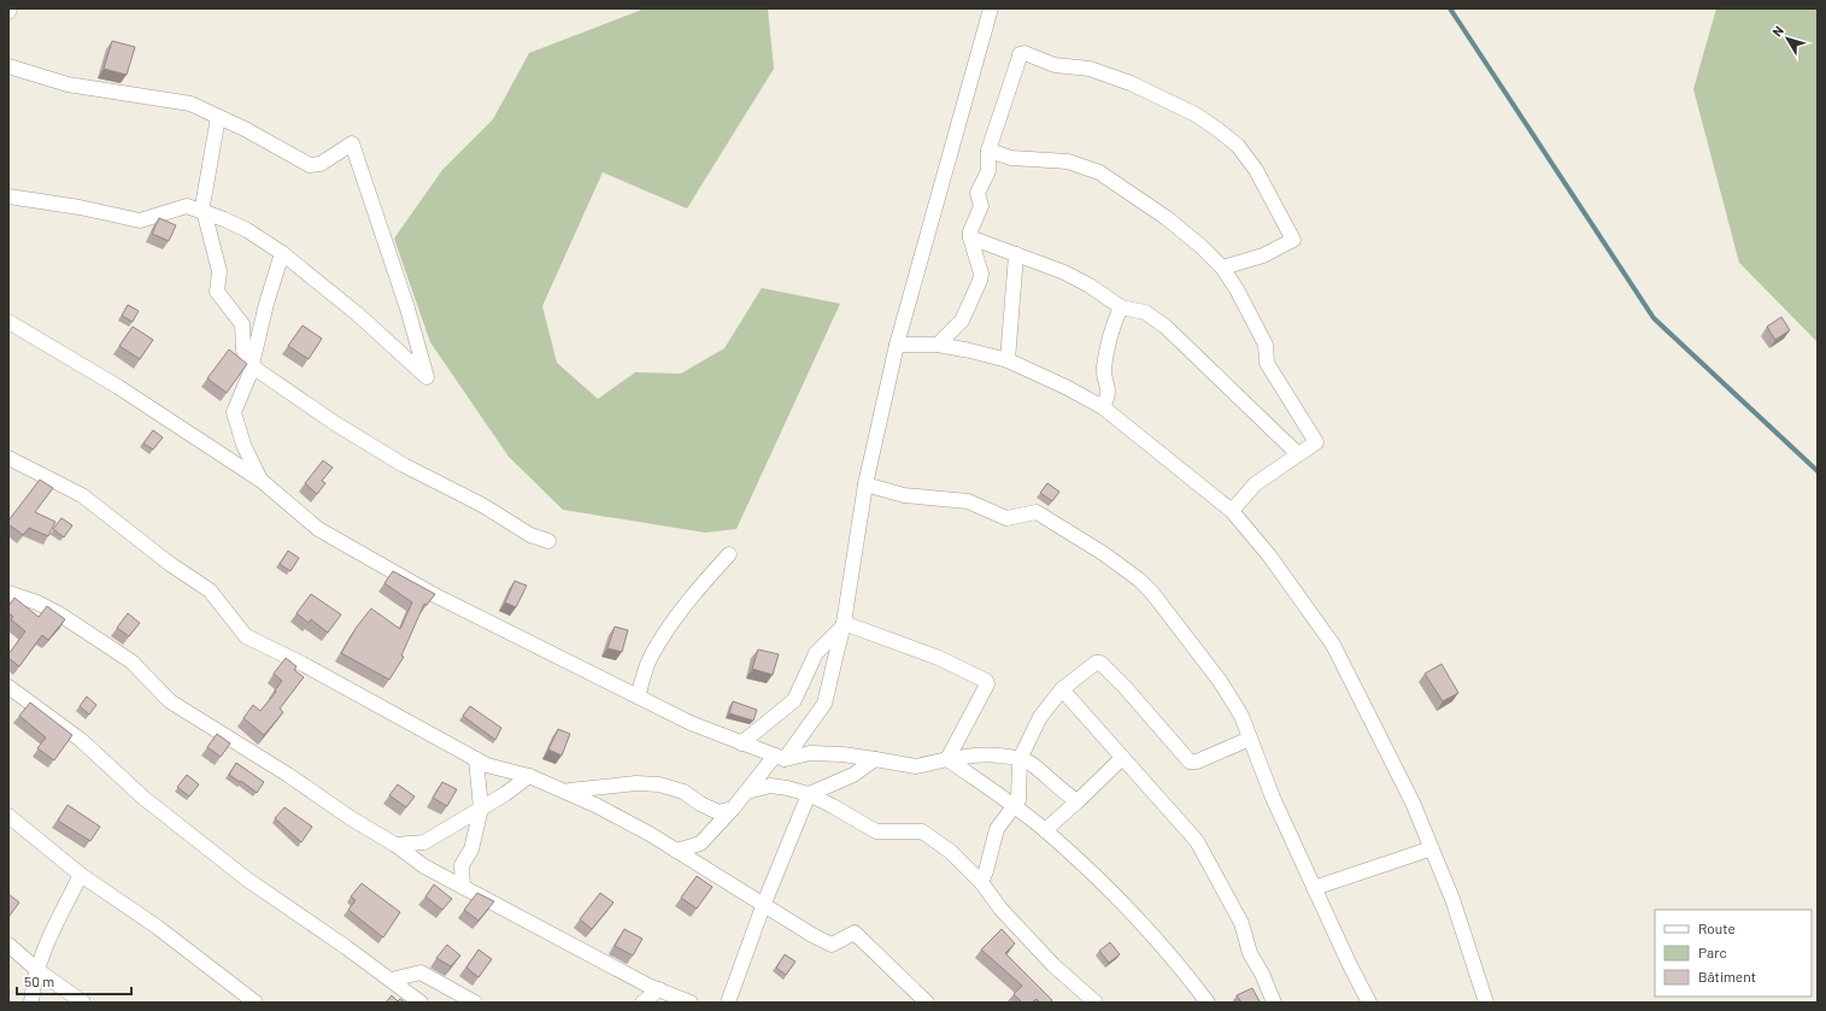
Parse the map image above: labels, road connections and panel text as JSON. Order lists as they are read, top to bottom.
{
  "legend": ["Route", "Parc", "Bâtiment"],
  "scale_bar": "50 m",
  "north": "top left"
}
